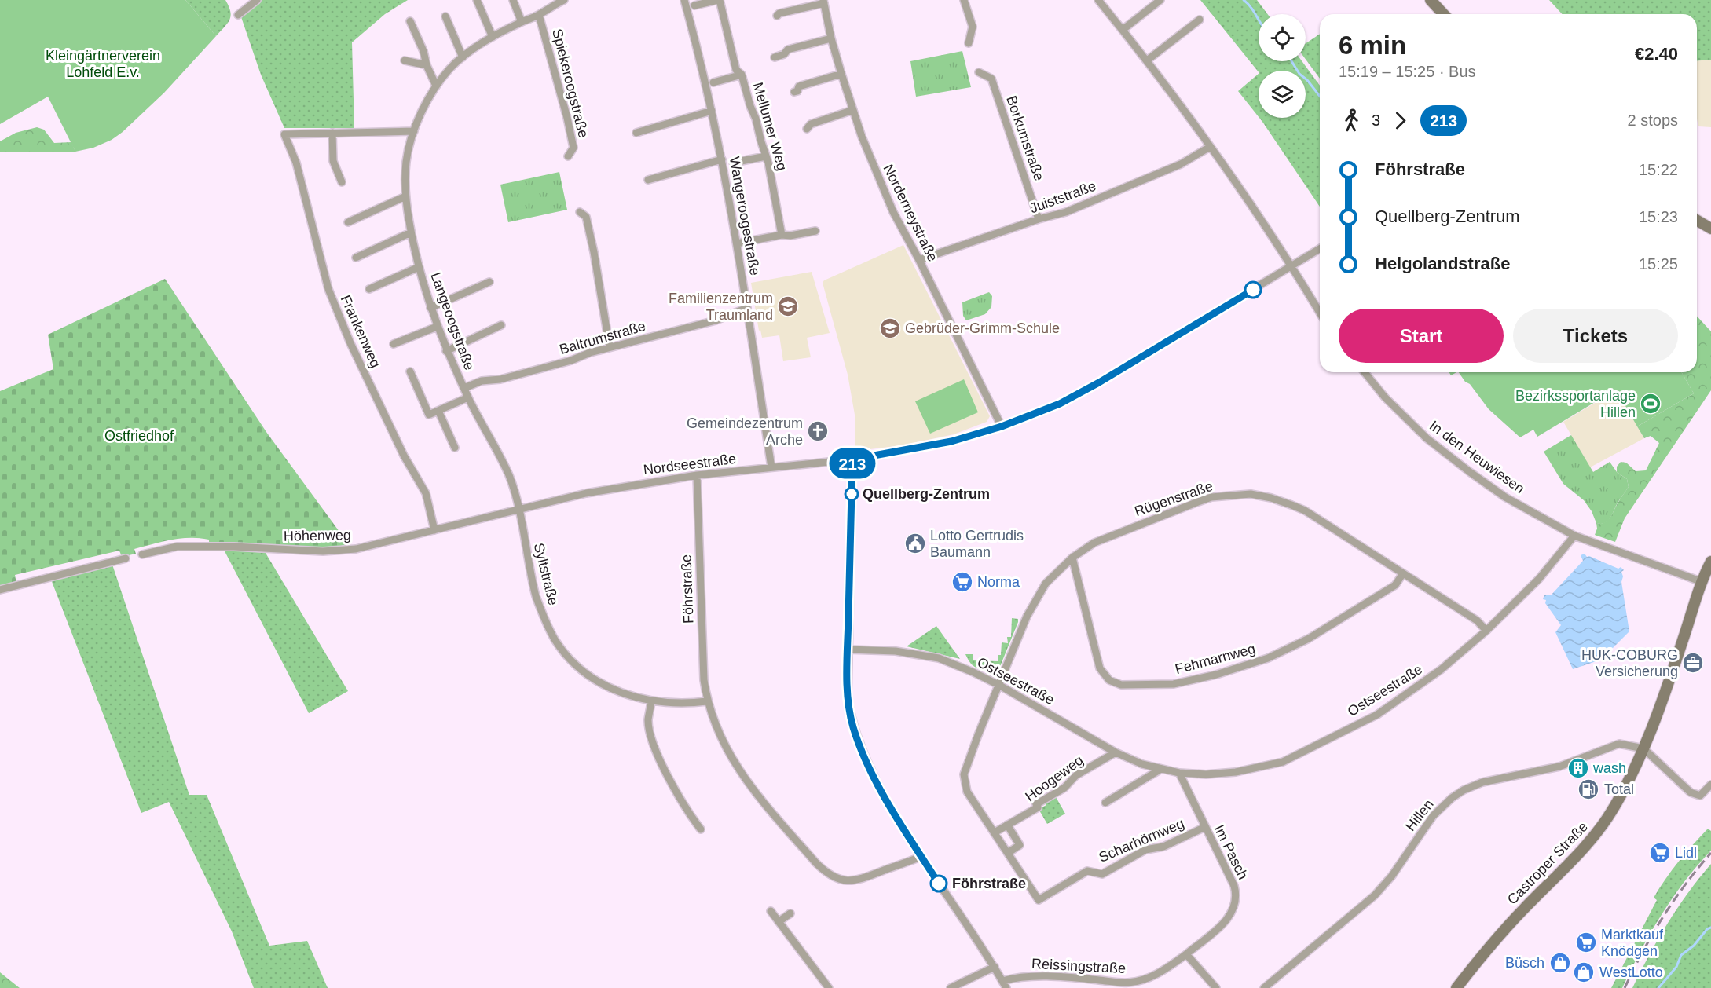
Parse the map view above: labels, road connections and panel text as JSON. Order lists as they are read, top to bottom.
{
  "streets": {
    "main road": ["Castroper Straße"],
    "street": [
      "Spiekeroogstraße",
      "Mellumer Weg",
      "Borkumstraße",
      "Juiststraße",
      "Norderneystraße",
      "Wangeroogestraße",
      "Langeoogstraße",
      "Frankenweg",
      "Baltrumstraße",
      "In den Heuwiesen",
      "Nordseestraße",
      "Rügenstraße",
      "Höhenweg",
      "Syltstraße",
      "Föhrstraße",
      "Fehmarnweg",
      "Ostseestraße",
      "Hoogeweg",
      "Hillen",
      "Scharhörnweg",
      "Im Pasch",
      "Reissingstraße"
    ]
  },
  "crossings": [
    ["Spiekeroogstraße", "Langeoogstraße"],
    ["Borkumstraße", "Juiststraße"],
    ["Juiststraße", "Norderneystraße"],
    ["Norderneystraße", "Nordseestraße"],
    ["Wangeroogestraße", "Baltrumstraße"],
    ["Wangeroogestraße", "Nordseestraße"],
    ["Langeoogstraße", "Baltrumstraße"],
    ["Langeoogstraße", "Nordseestraße"],
    ["Langeoogstraße", "Höhenweg"],
    ["Langeoogstraße", "Syltstraße"],
    ["Frankenweg", "Höhenweg"],
    ["In den Heuwiesen", "Ostseestraße"],
    ["In den Heuwiesen", "Castroper Straße"],
    ["Nordseestraße", "Höhenweg"],
    ["Nordseestraße", "Syltstraße"],
    ["Nordseestraße", "Föhrstraße"],
    ["Rügenstraße", "Fehmarnweg"],
    ["Rügenstraße", "Ostseestraße"],
    ["Rügenstraße", "Hoogeweg"],
    ["Rügenstraße", "Scharhörnweg"],
    ["Höhenweg", "Syltstraße"],
    ["Syltstraße", "Föhrstraße"],
    ["Ostseestraße", "Hoogeweg"],
    ["Ostseestraße", "Im Pasch"],
    ["Hillen", "Castroper Straße"],
    ["Scharhörnweg", "Im Pasch"],
    ["Im Pasch", "Reissingstraße"]
  ],
  "parks": ["Kleingärtnerverein Lohfeld E.v.", "Ostfriedhof"],
  "places": {
    "school or university": ["Familienzentrum Traumland", "Gebrüder-Grimm-Schule"],
    "sports": ["Bezirkssportanlage Hillen"],
    "church": ["Gemeindezentrum Arche"],
    "other": ["Quellberg-Zentrum", "Föhrstraße"],
    "public building": ["Lotto Gertrudis Baumann"],
    "supermarket": ["Norma", "Lidl", "Marktkauf Knödgen"],
    "office": ["HUK-COBURG Versicherung"],
    "building": ["wash"],
    "fuel station": ["Total"],
    "shop": ["Büsch", "WestLotto"]
  },
  "lines": ["bus line 213"],
  "page": {
    "on_map": "213",
    "heading": ["6 min", "15:19 – 15:25 · Bus", "€2.40"],
    "legs": ["3", "213", "2 stops"],
    "list": [
      {
        "name": "Föhrstraße",
        "value": "15:22"
      },
      {
        "name": "Quellberg-Zentrum",
        "value": "15:23"
      },
      {
        "name": "Helgolandstraße",
        "value": "15:25"
      }
    ],
    "buttons": ["Start", "Tickets"]
  }
}
